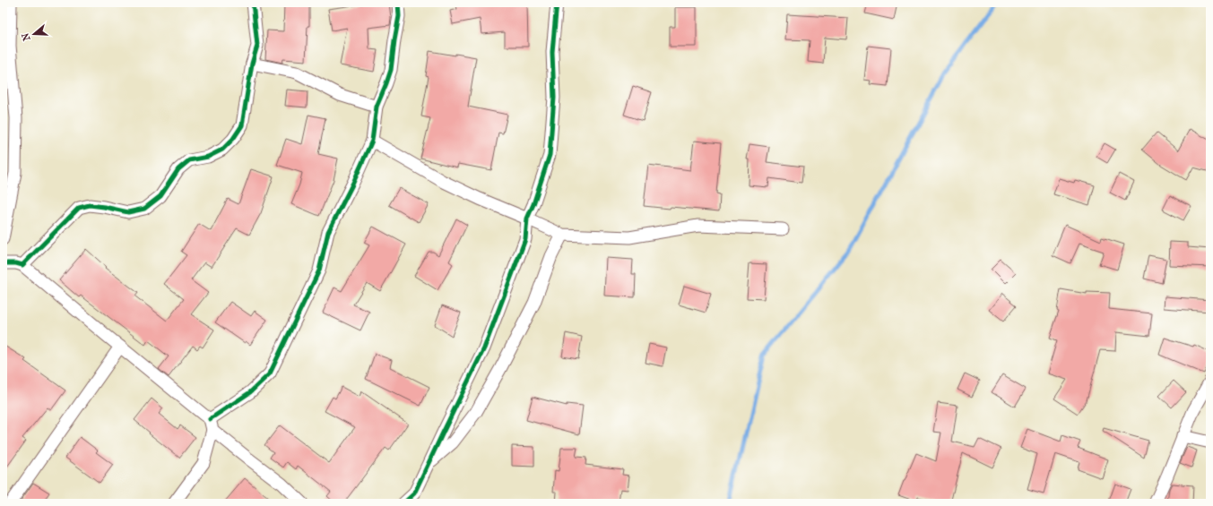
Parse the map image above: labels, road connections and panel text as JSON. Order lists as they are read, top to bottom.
{
  "north": "left"
}
